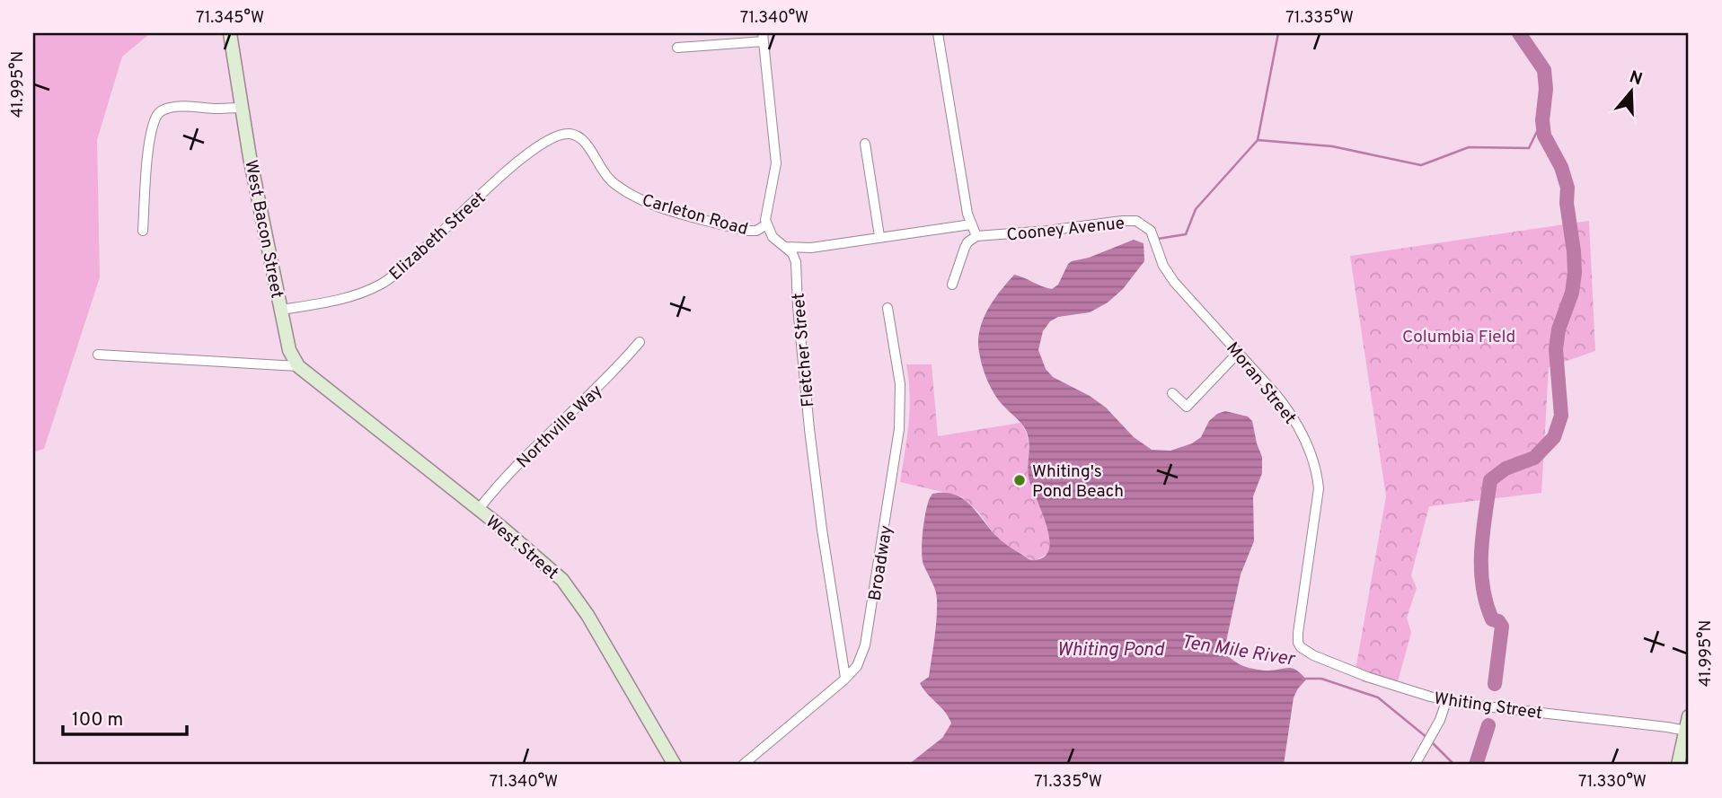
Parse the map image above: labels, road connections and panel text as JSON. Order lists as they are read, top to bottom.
{
  "streets": {
    "street": [
      "Carleton Road",
      "Cooney Avenue",
      "West Bacon Street",
      "Elizabeth Street",
      "Fletcher Street",
      "Moran Street",
      "Northville Way",
      "West Street",
      "Broadway",
      "Whiting Street"
    ]
  },
  "crossings": [
    ["Carleton Road", "Elizabeth Street"],
    ["Carleton Road", "Fletcher Street"],
    ["Cooney Avenue", "Moran Street"],
    ["West Bacon Street", "Elizabeth Street"],
    ["West Bacon Street", "West Street"],
    ["Fletcher Street", "Broadway"],
    ["Moran Street", "Whiting Street"],
    ["Northville Way", "West Street"]
  ],
  "water": ["Whiting Pond", "Ten Mile River"],
  "parks": ["Columbia Field"],
  "places": ["Whiting's Pond Beach"],
  "scale_bar": "100 m",
  "north": "top",
  "coordinates": [
    "71.345°W",
    "71.340°W",
    "71.335°W",
    "41.995°N",
    "71.330°W"
  ]
}
